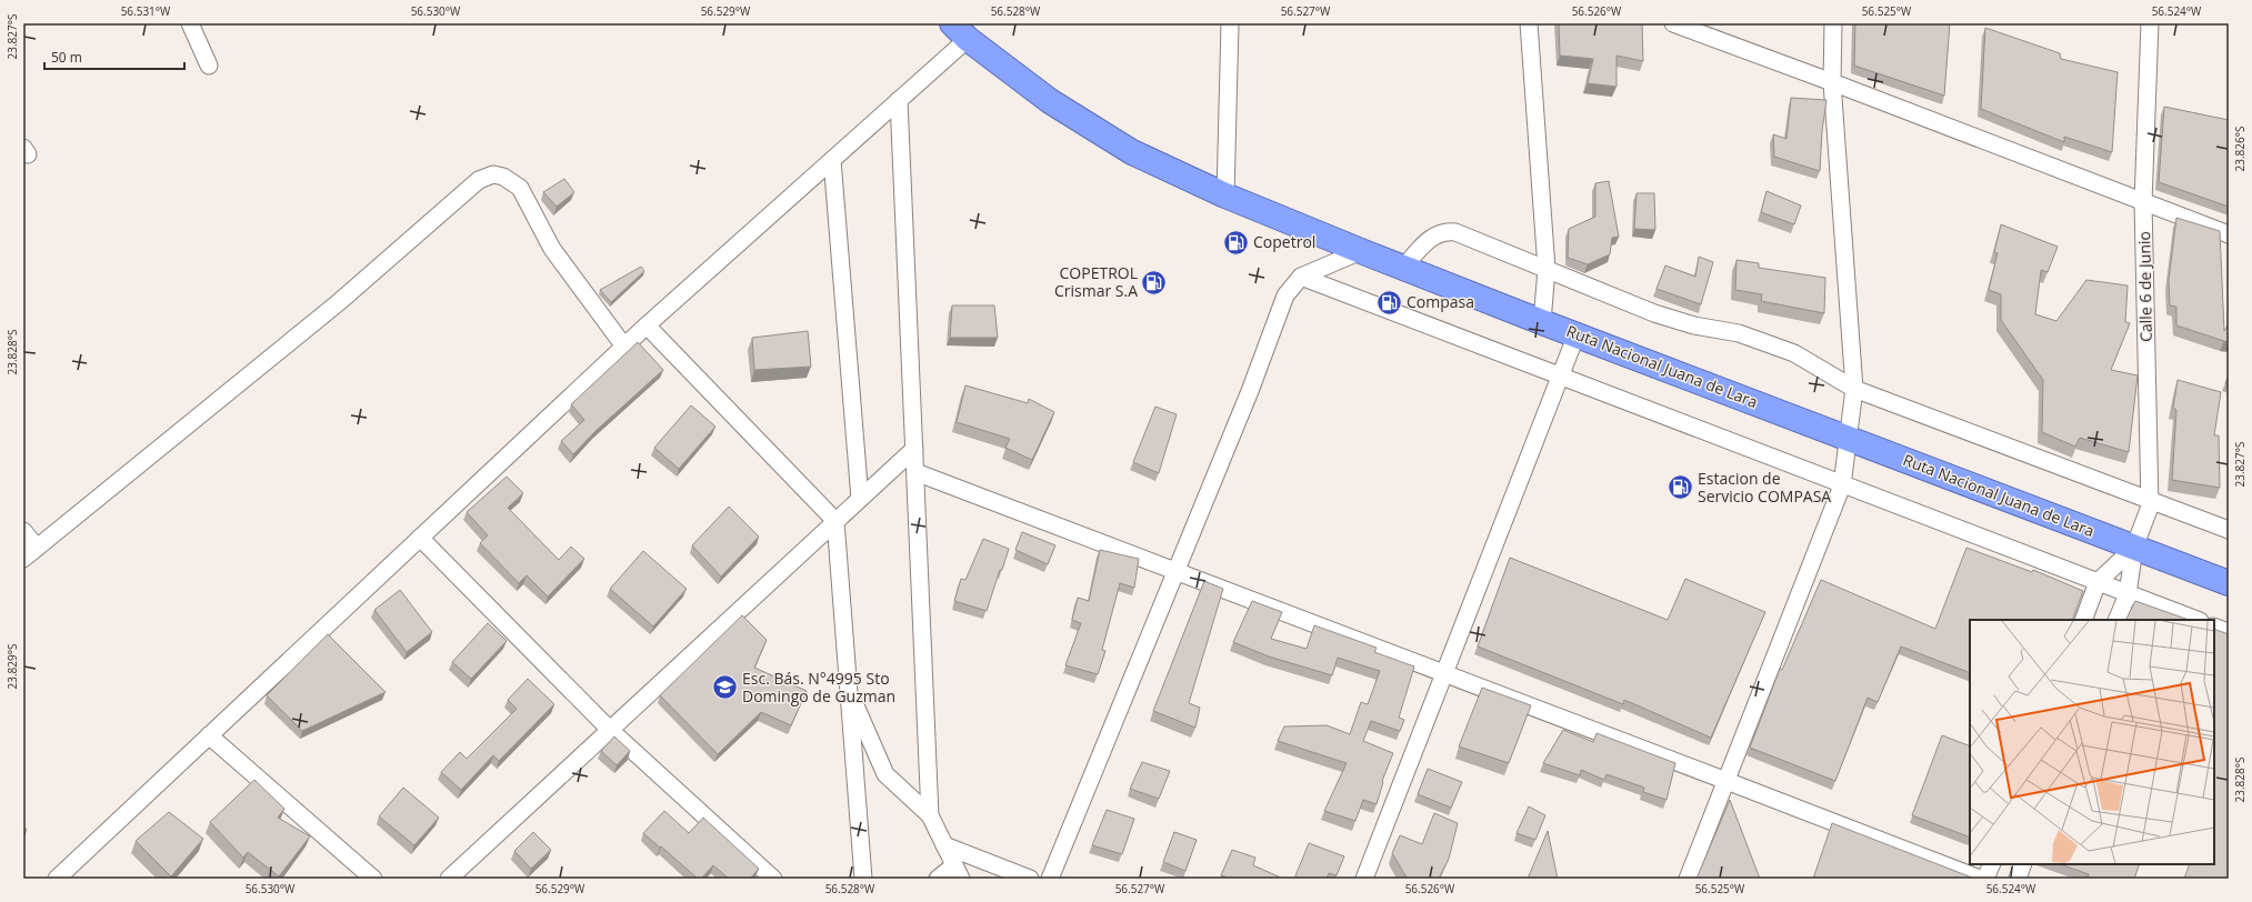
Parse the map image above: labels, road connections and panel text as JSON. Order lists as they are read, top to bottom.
{
  "streets": {
    "highway": ["Ruta Nacional Juana de Lara"],
    "street": ["Calle 6 de Junio"]
  },
  "crossings": [
    ["Calle 6 de Junio", "Ruta Nacional Juana de Lara"]
  ],
  "places": {
    "fuel station": [
      "Copetrol",
      "COPETROL Crismar S.A",
      "Compasa",
      "Estacion de Servicio COMPASA"
    ],
    "school or university": ["Esc. Bás. N°4995 Sto Domingo de Guzman"]
  },
  "scale_bar": "50 m",
  "coordinates": [
    "56.531°W",
    "56.530°W",
    "56.529°W",
    "56.528°W",
    "56.527°W",
    "56.526°W",
    "56.525°W",
    "56.524°W",
    "23.827°S",
    "23.826°S",
    "23.828°S",
    "23.829°S"
  ]
}
